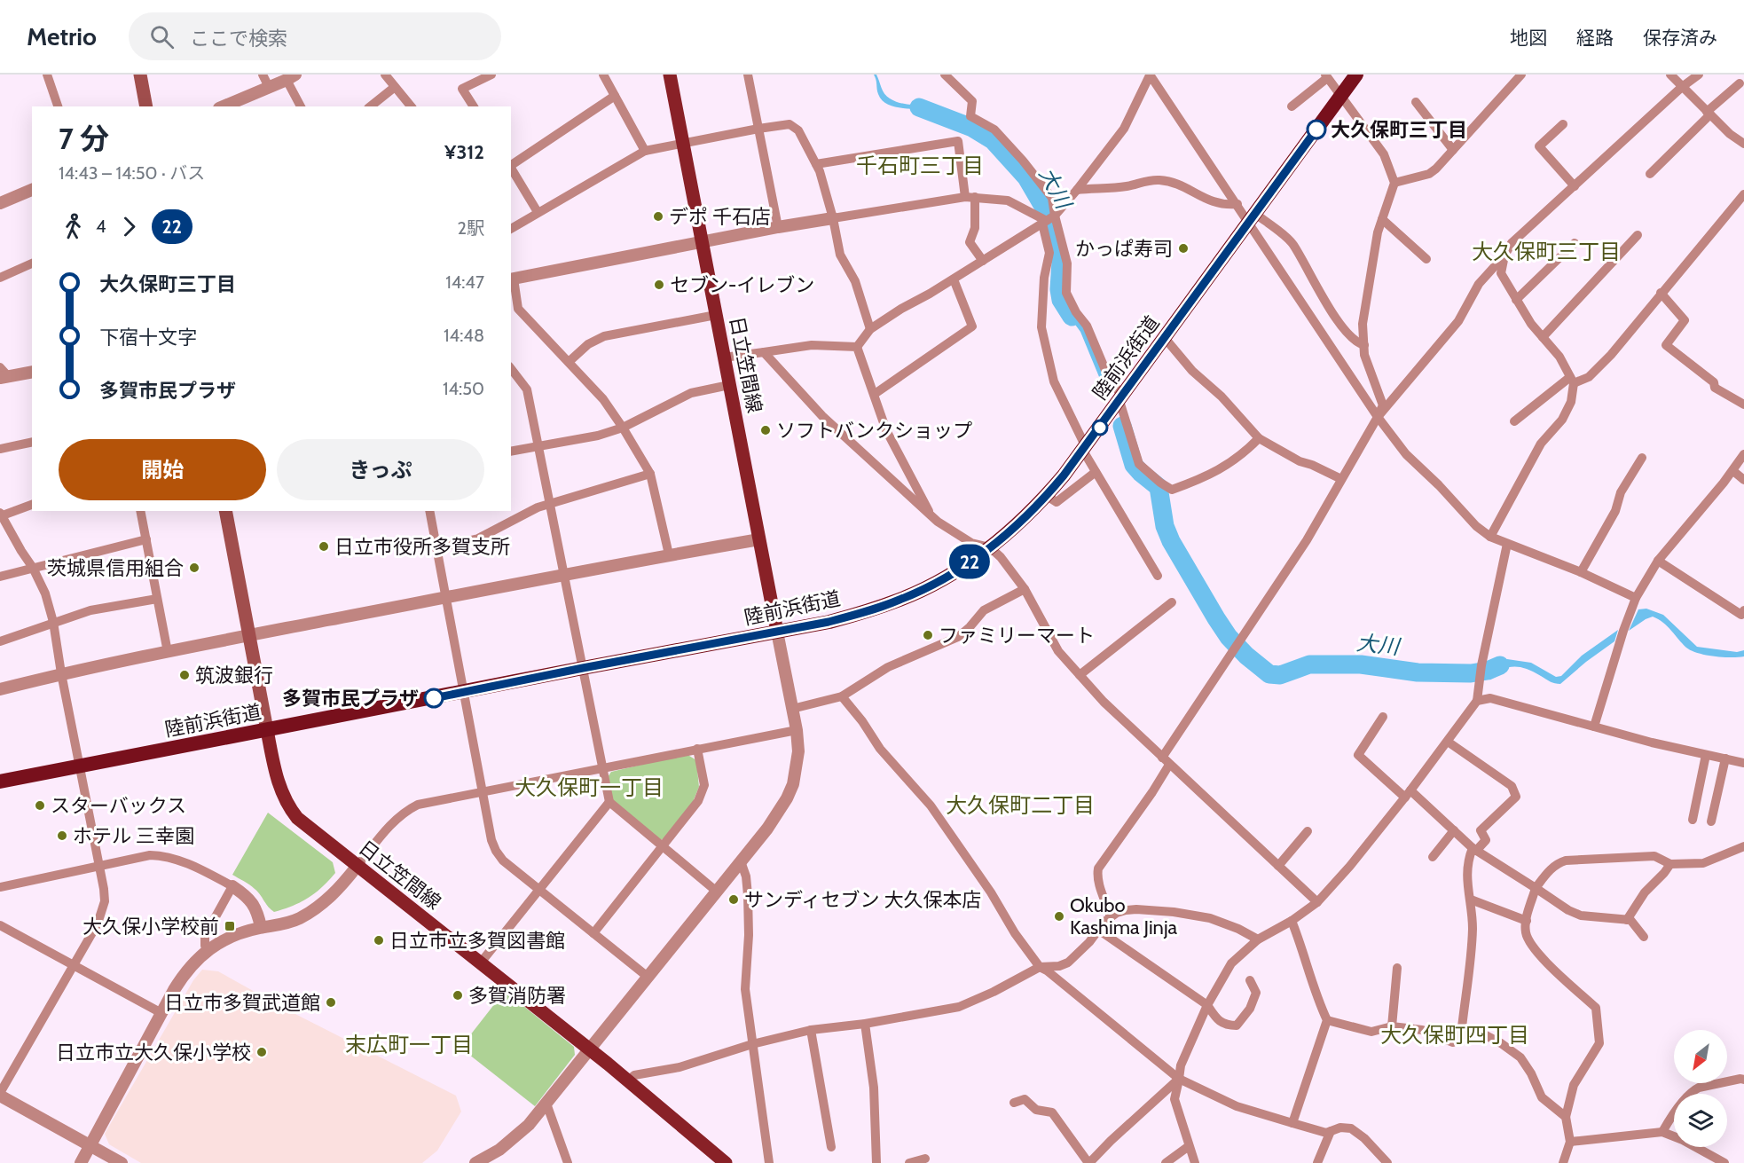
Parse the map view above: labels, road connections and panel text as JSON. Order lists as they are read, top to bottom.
{
  "streets": {
    "highway": ["陸前浜街道"],
    "main road": ["日立笠間線"]
  },
  "crossings": [
    ["陸前浜街道", "日立笠間線"]
  ],
  "districts": [
    "千石町三丁目",
    "大久保町三丁目",
    "大久保町一丁目",
    "大久保町二丁目",
    "大久保町四丁目",
    "末広町一丁目"
  ],
  "water": ["大川"],
  "places": {
    "other": [
      "大久保町三丁目",
      "デポ 千石店",
      "かっぱ寿司",
      "セブン-イレブン",
      "ソフトバンクショップ",
      "日立市役所多賀支所",
      "茨城県信用組合",
      "ファミリーマート",
      "筑波銀行",
      "多賀市民プラザ",
      "スターバックス",
      "ホテル 三幸園",
      "サンディセブン 大久保本店",
      "Okubo Kashima Jinja",
      "日立市立多賀図書館",
      "多賀消防署",
      "日立市多賀武道館",
      "日立市立大久保小学校"
    ],
    "transit": ["大久保小学校前"]
  },
  "lines": ["bus line 22"],
  "north": "bottom left",
  "page": {
    "header": "Metrio",
    "search": "ここで検索",
    "nav": ["地図", "経路", "保存済み"],
    "on_map": "22",
    "heading": ["7 分", "14:43 – 14:50 · バス", "¥312"],
    "legs": ["4", "22", "2駅"],
    "list": [
      {
        "name": "大久保町三丁目",
        "value": "14:47"
      },
      {
        "name": "下宿十文字",
        "value": "14:48"
      },
      {
        "name": "多賀市民プラザ",
        "value": "14:50"
      }
    ],
    "buttons": ["開始", "きっぷ"]
  }
}
